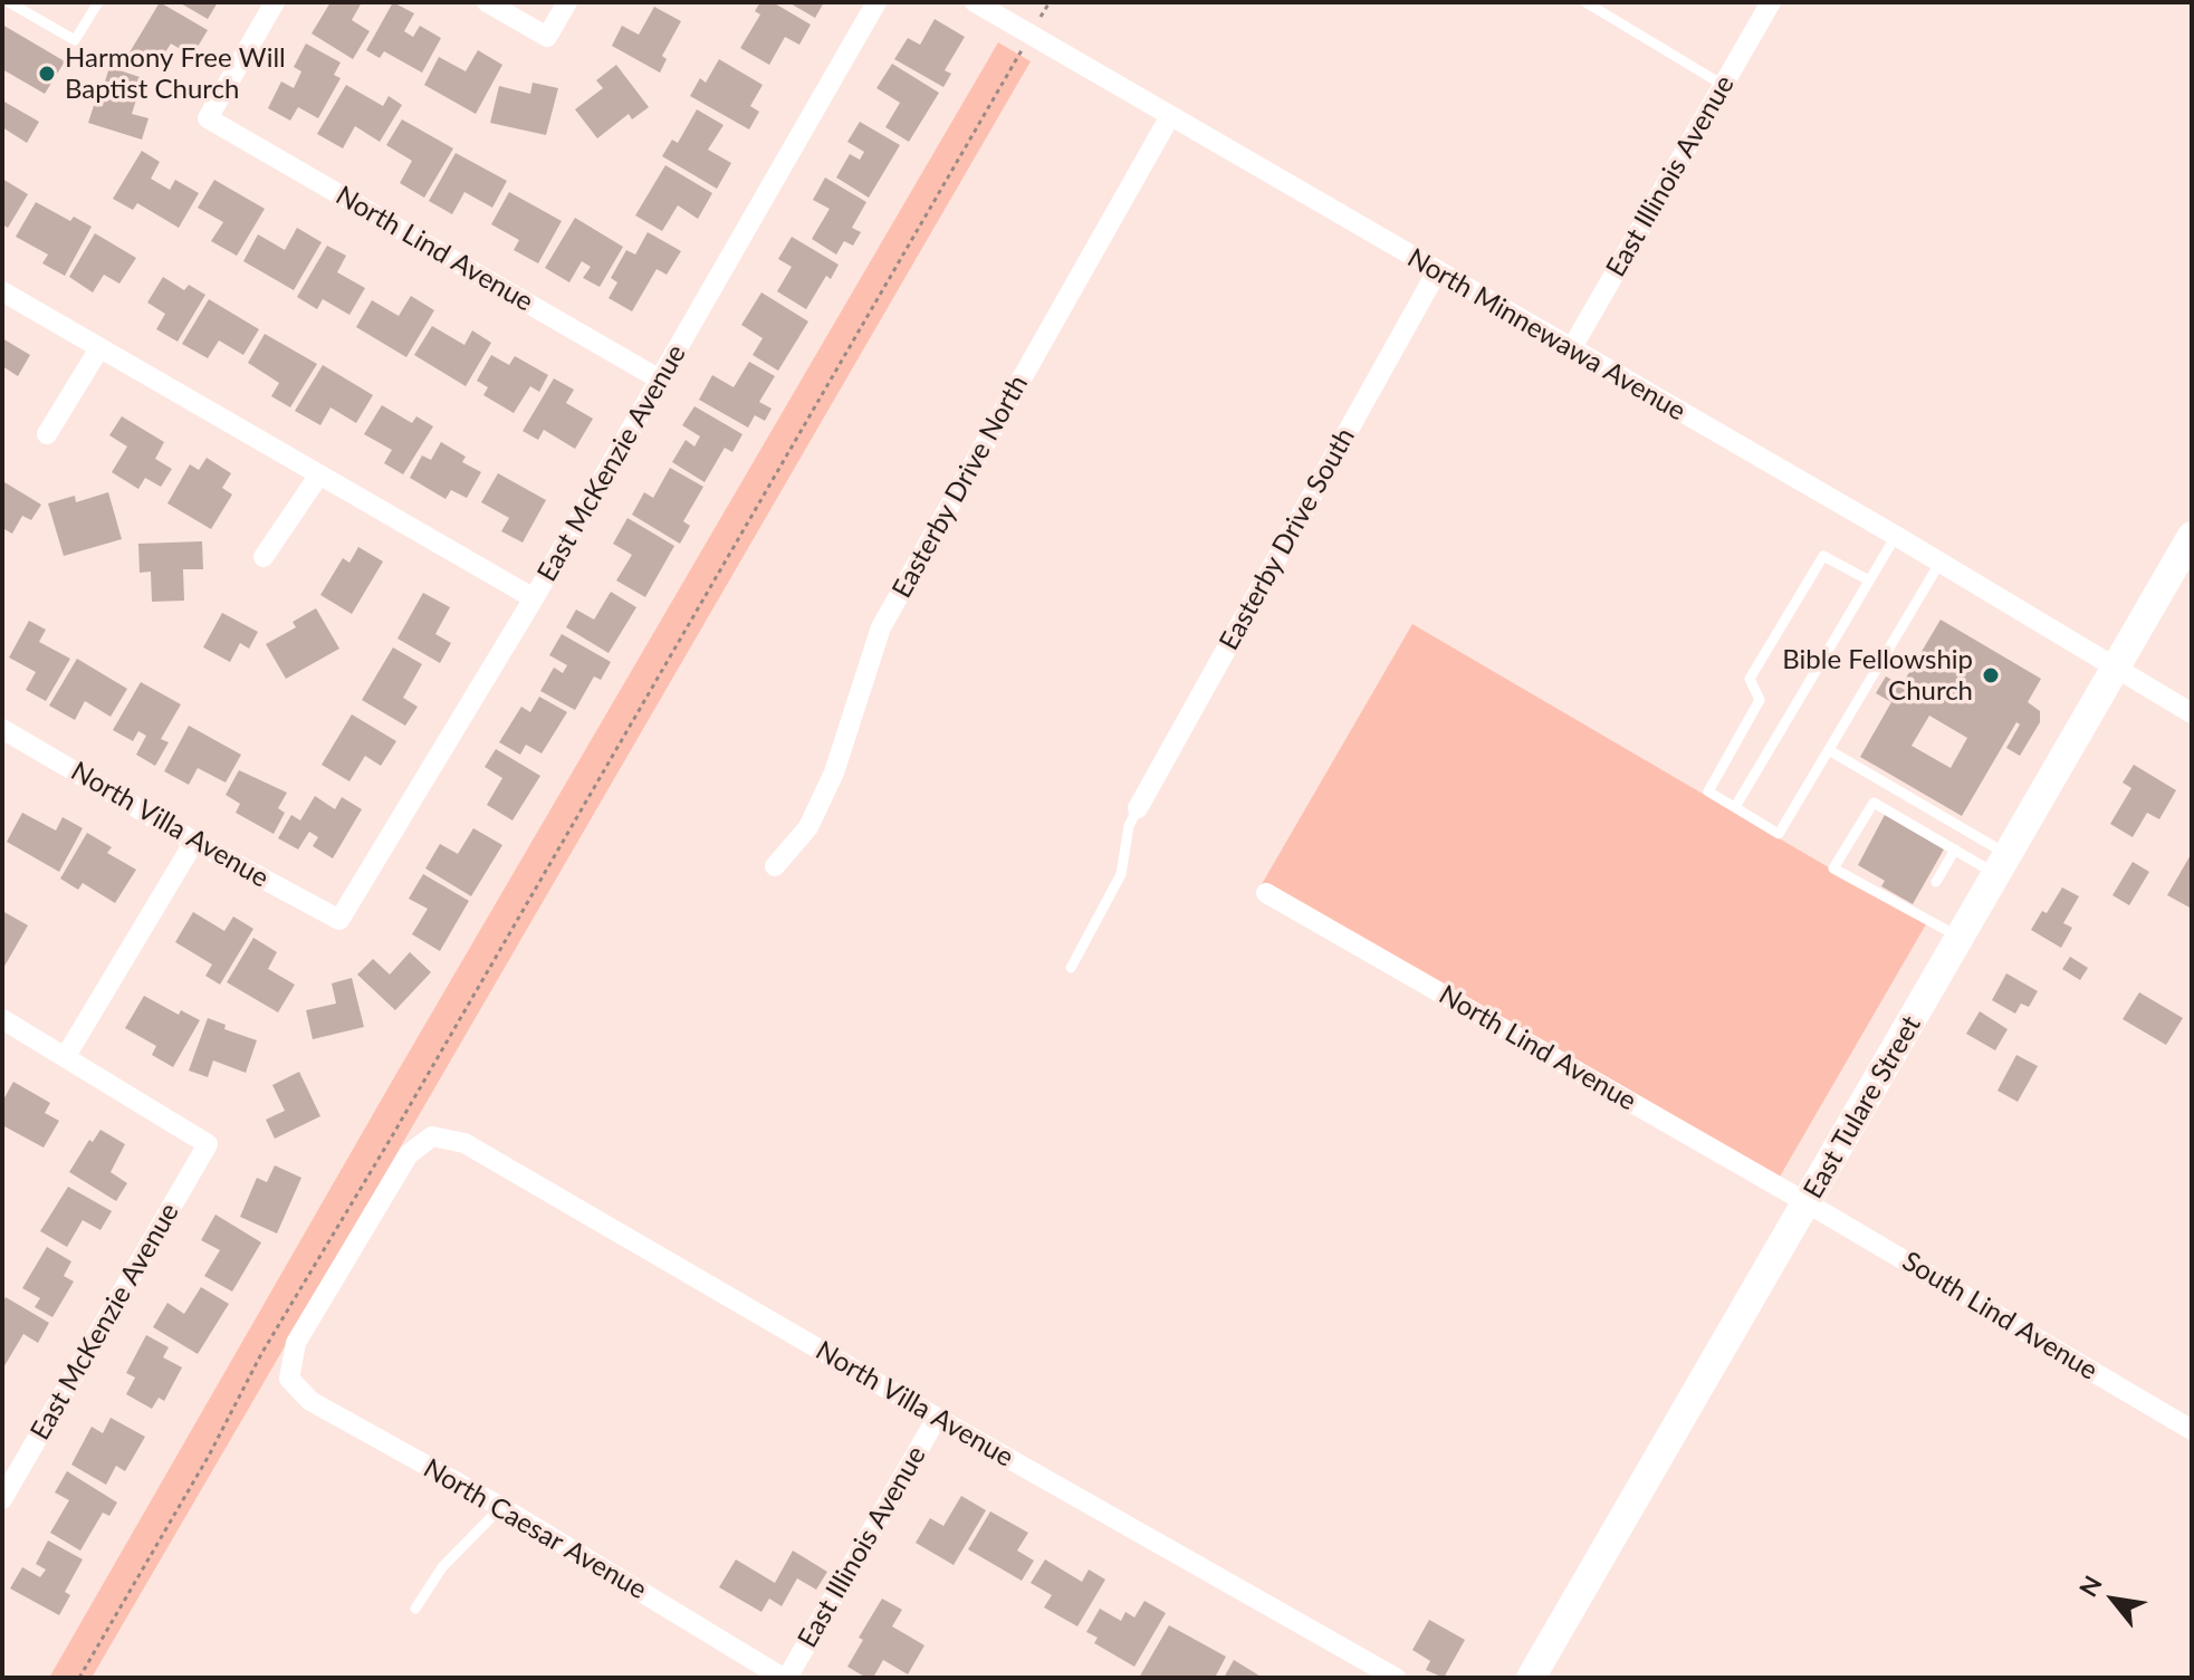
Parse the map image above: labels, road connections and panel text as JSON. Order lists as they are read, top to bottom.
{
  "streets": {
    "main road": ["East Tulare Street"],
    "street": [
      "East Illinois Avenue",
      "North Lind Avenue",
      "North Minnewawa Avenue",
      "East McKenzie Avenue",
      "Easterby Drive North",
      "Easterby Drive South",
      "North Villa Avenue",
      "South Lind Avenue",
      "North Caesar Avenue"
    ]
  },
  "crossings": [
    ["East Illinois Avenue", "North Minnewawa Avenue"],
    ["East Illinois Avenue", "North Villa Avenue"],
    ["East Illinois Avenue", "North Caesar Avenue"],
    ["North Lind Avenue", "East McKenzie Avenue"],
    ["North Lind Avenue", "East Tulare Street"],
    ["North Lind Avenue", "South Lind Avenue"],
    ["North Minnewawa Avenue", "Easterby Drive North"],
    ["North Minnewawa Avenue", "Easterby Drive South"],
    ["North Minnewawa Avenue", "East Tulare Street"],
    ["East McKenzie Avenue", "North Villa Avenue"],
    ["North Villa Avenue", "North Caesar Avenue"],
    ["East Tulare Street", "South Lind Avenue"]
  ],
  "places": ["Harmony Free Will Baptist Church", "Bible Fellowship Church"],
  "north": "top left"
}
